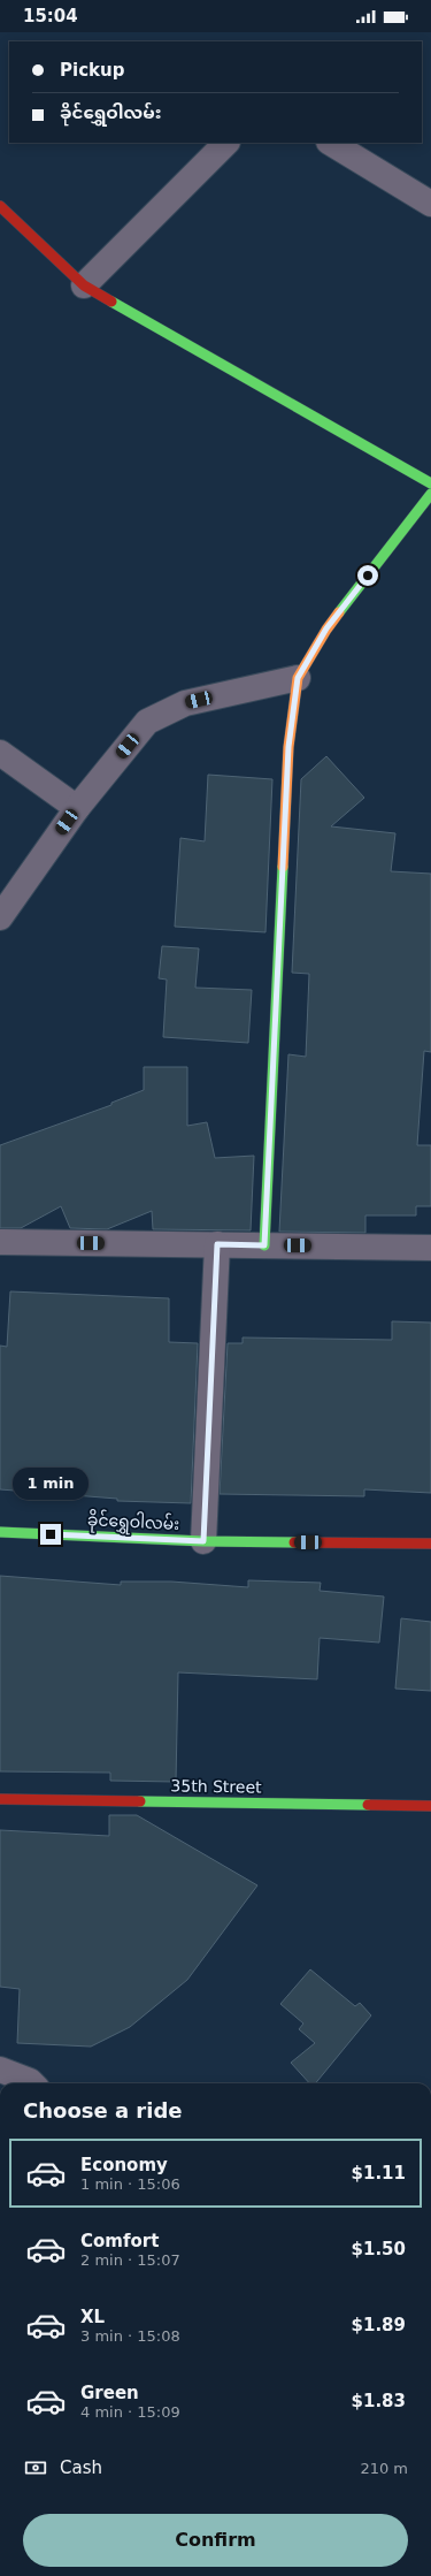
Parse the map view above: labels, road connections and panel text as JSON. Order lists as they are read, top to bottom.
{
  "streets": {
    "street": ["ခိုင်ရွှေဝါလမ်း", "35th Street"]
  },
  "page": {
    "status": "15:04",
    "banner": ["Pickup", "ခိုင်ရွှေဝါလမ်း"],
    "bubble": "1 min",
    "heading": "Choose a ride",
    "list": [
      {
        "name": "Economy",
        "note": "1 min · 15:06",
        "value": "$1.11"
      },
      {
        "name": "Comfort",
        "note": "2 min · 15:07",
        "value": "$1.50"
      },
      {
        "name": "XL",
        "note": "3 min · 15:08",
        "value": "$1.89"
      },
      {
        "name": "Green",
        "note": "4 min · 15:09",
        "value": "$1.83"
      }
    ],
    "pay": ["Cash", "210 m"],
    "buttons": "Confirm"
  }
}
